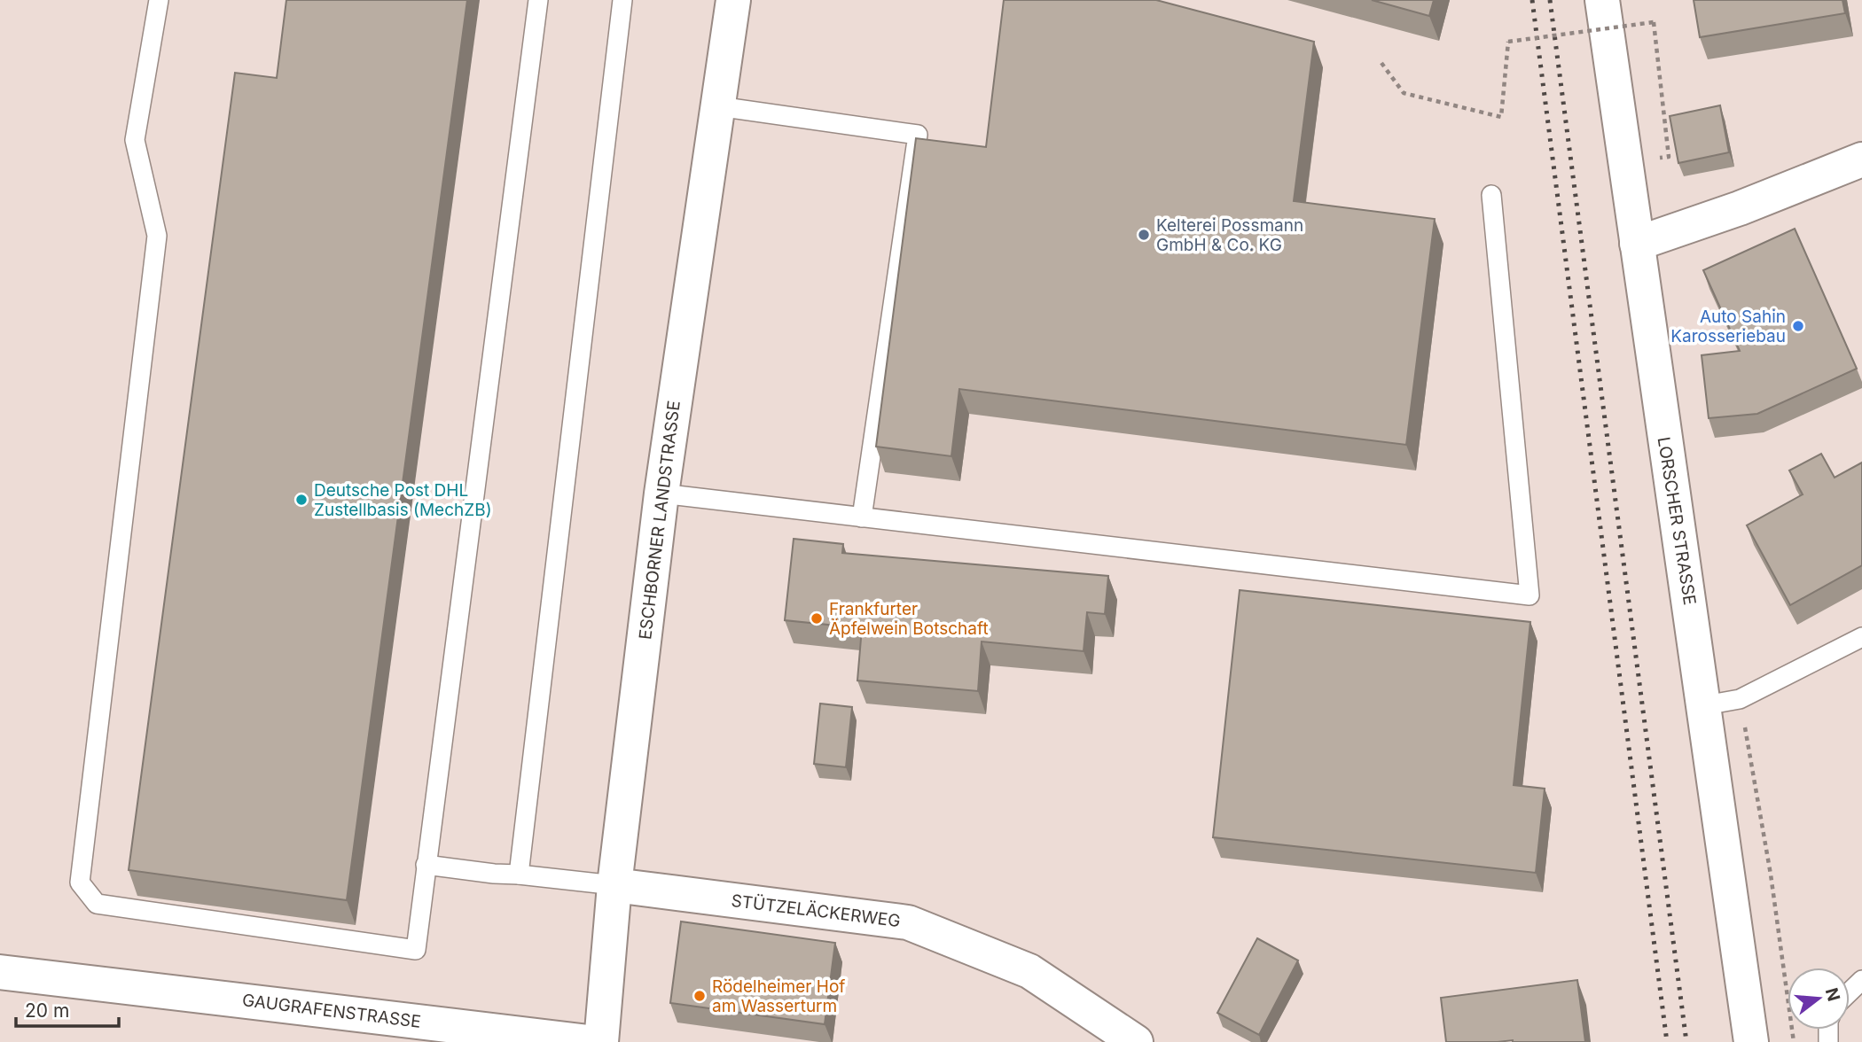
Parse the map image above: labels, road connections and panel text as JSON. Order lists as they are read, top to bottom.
{
  "streets": {
    "street": [
      "ESCHBORNER LANDSTRASSE",
      "LORSCHER STRASSE",
      "STÜTZELÄCKERWEG",
      "GAUGRAFENSTRASSE"
    ]
  },
  "crossings": [
    ["ESCHBORNER LANDSTRASSE", "STÜTZELÄCKERWEG"]
  ],
  "places": [
    "Kelterei Possmann GmbH & Co. KG",
    "Auto Sahin Karosseriebau",
    "Deutsche Post DHL Zustellbasis (MechZB)",
    "Frankfurter Äpfelwein Botschaft",
    "Rödelheimer Hof am Wasserturm"
  ],
  "scale_bar": "20 m",
  "north": "right"
}
